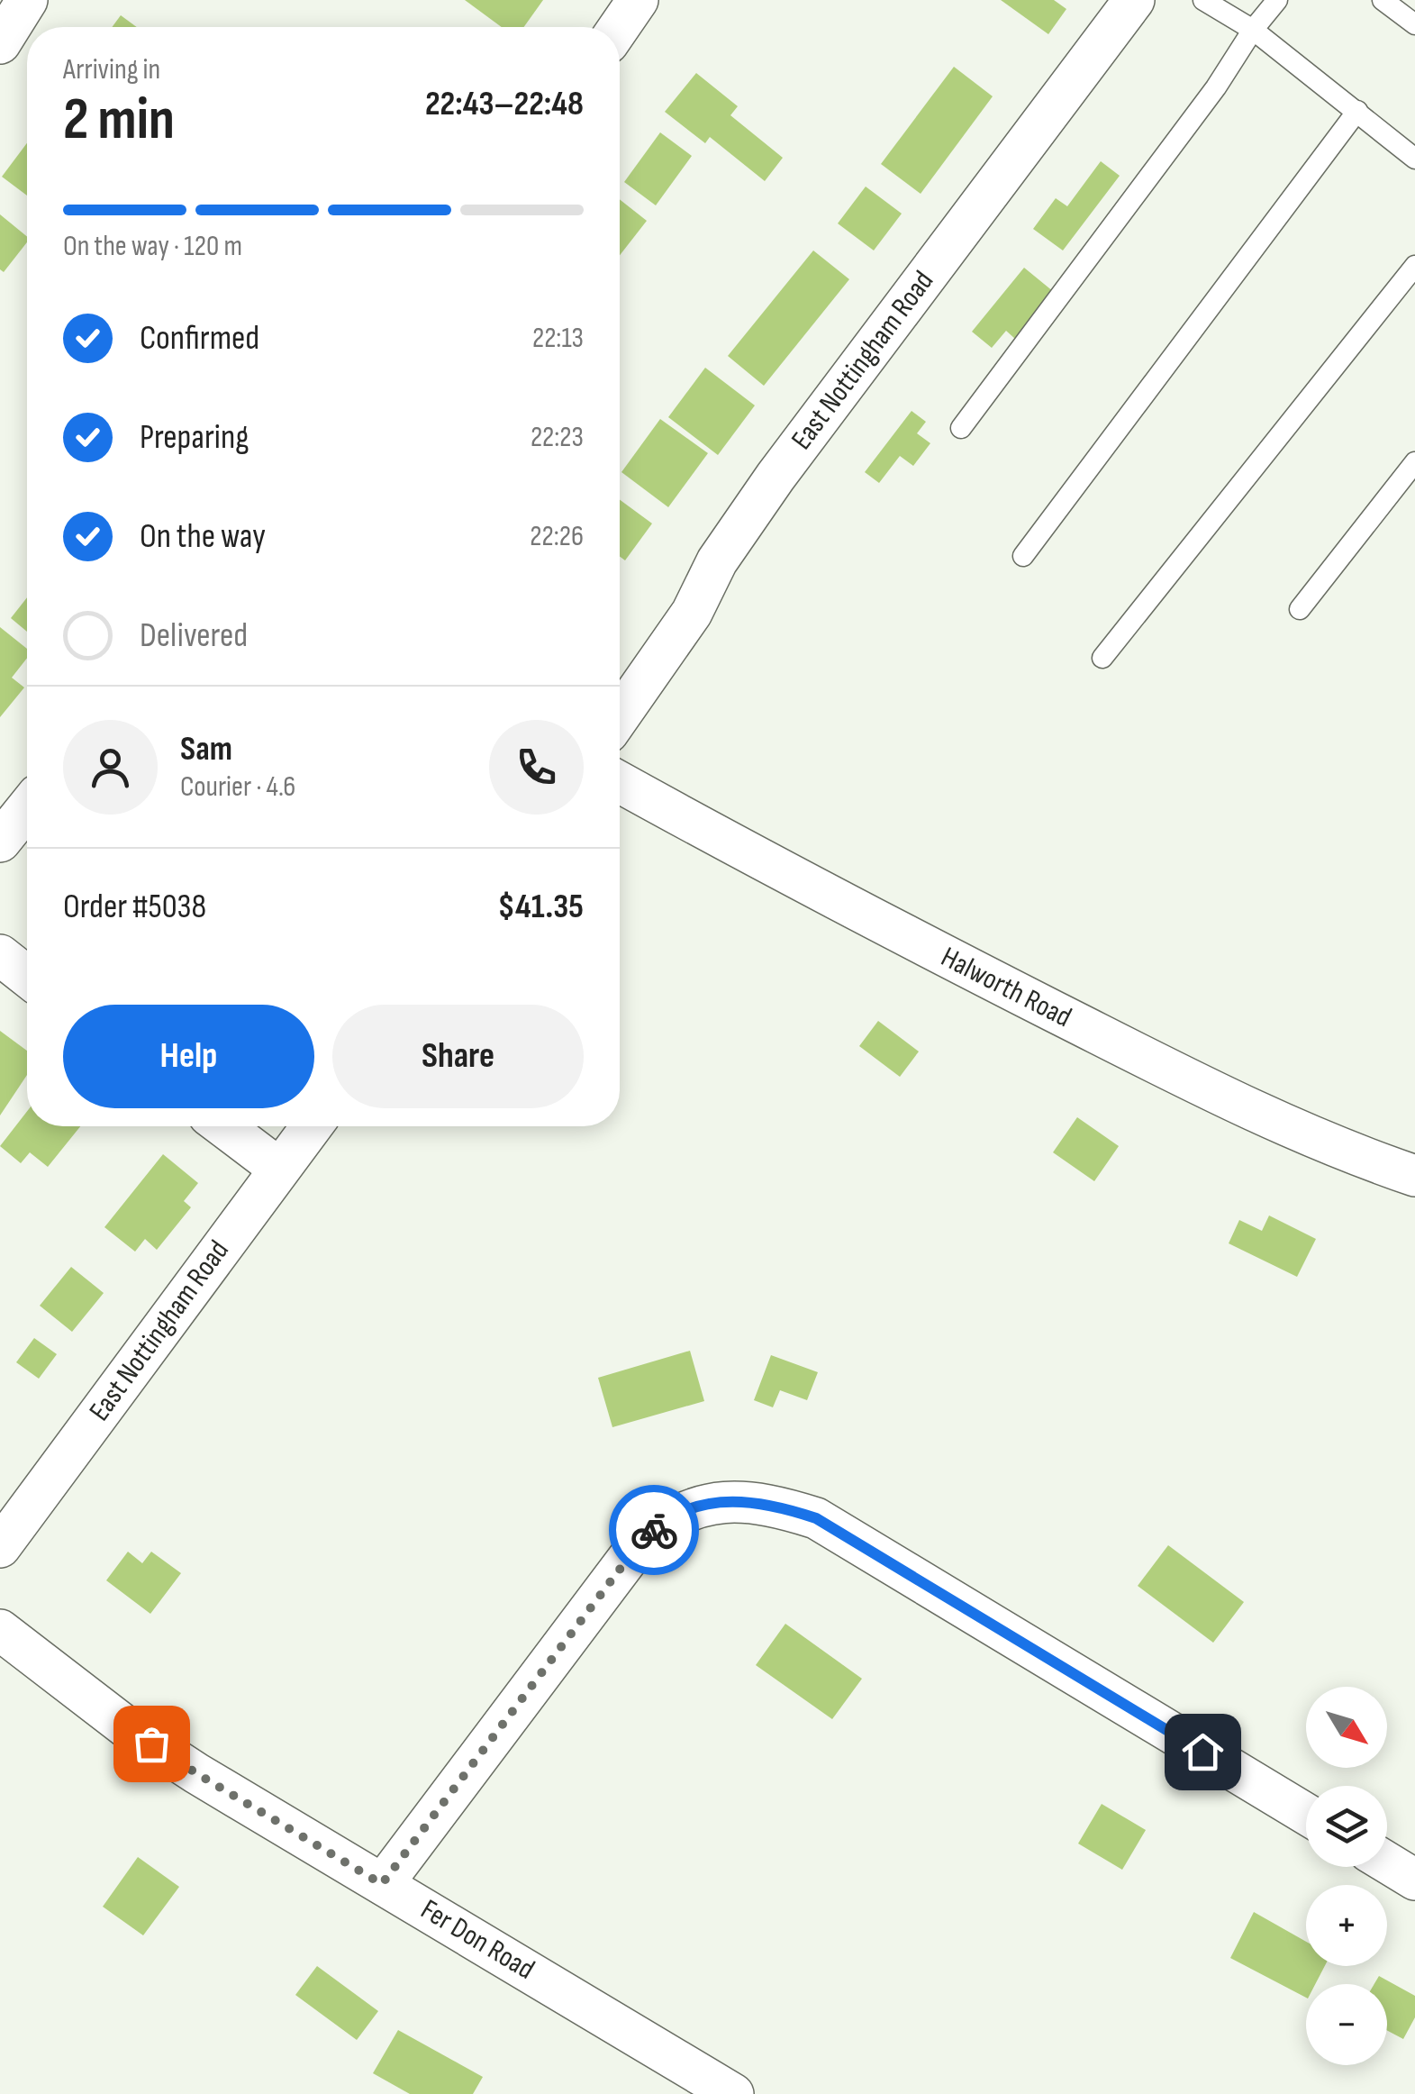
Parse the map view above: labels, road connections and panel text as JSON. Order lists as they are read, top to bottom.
{
  "streets": {
    "street": ["East Nottingham Road", "Halworth Road", "Fer Don Road"]
  },
  "north": "bottom right",
  "page": {
    "heading": ["2 min", "Arriving in", "22:43–22:48"],
    "panel": [
      "Sam",
      "Courier · 4.6",
      "Order #5038",
      "$41.35"
    ],
    "bar": "On the way · 120 m",
    "list": [
      ["Confirmed", "22:13"],
      ["Preparing", "22:23"],
      ["On the way", "22:26"],
      "Delivered"
    ],
    "buttons": ["Help", "Share"],
    "map_buttons": ["+", "−"]
  }
}
